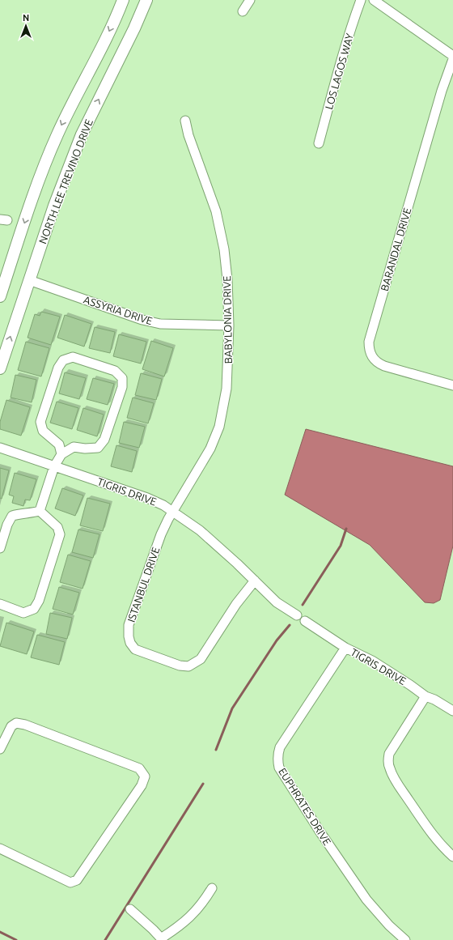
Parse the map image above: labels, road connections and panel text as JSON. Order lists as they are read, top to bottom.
{
  "streets": {
    "main road": ["NORTH LEE TREVINO DRIVE"],
    "street": [
      "LOS LAGOS WAY",
      "BARANDAL DRIVE",
      "ASSYRIA DRIVE",
      "BABYLONIA DRIVE",
      "TIGRIS DRIVE",
      "ISTANBUL DRIVE",
      "EUPHRATES DRIVE"
    ]
  },
  "crossings": [
    ["NORTH LEE TREVINO DRIVE", "ASSYRIA DRIVE"],
    ["ASSYRIA DRIVE", "BABYLONIA DRIVE"],
    ["BABYLONIA DRIVE", "TIGRIS DRIVE"],
    ["BABYLONIA DRIVE", "ISTANBUL DRIVE"],
    ["TIGRIS DRIVE", "ISTANBUL DRIVE"],
    ["TIGRIS DRIVE", "EUPHRATES DRIVE"]
  ],
  "north": "top"
}
